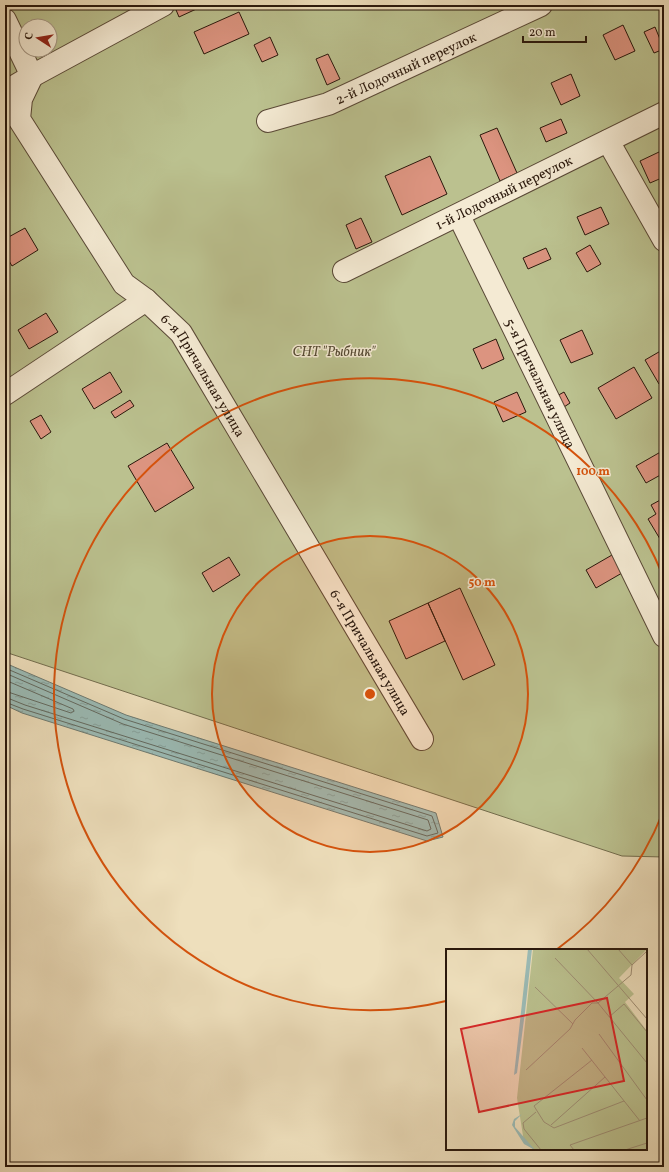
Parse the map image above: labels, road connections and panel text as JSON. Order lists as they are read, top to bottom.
{
  "streets": {
    "street": [
      "2-й Лодочный переулок",
      "1-й Лодочный переулок",
      "6-я Причальная улица",
      "5-я Причальная улица"
    ]
  },
  "crossings": [
    ["1-й Лодочный переулок", "5-я Причальная улица"]
  ],
  "parks": ["СНТ \"Рыбник\""],
  "scale_bar": "20 m",
  "north": "left",
  "rings": ["100 m", "50 m"]
}
